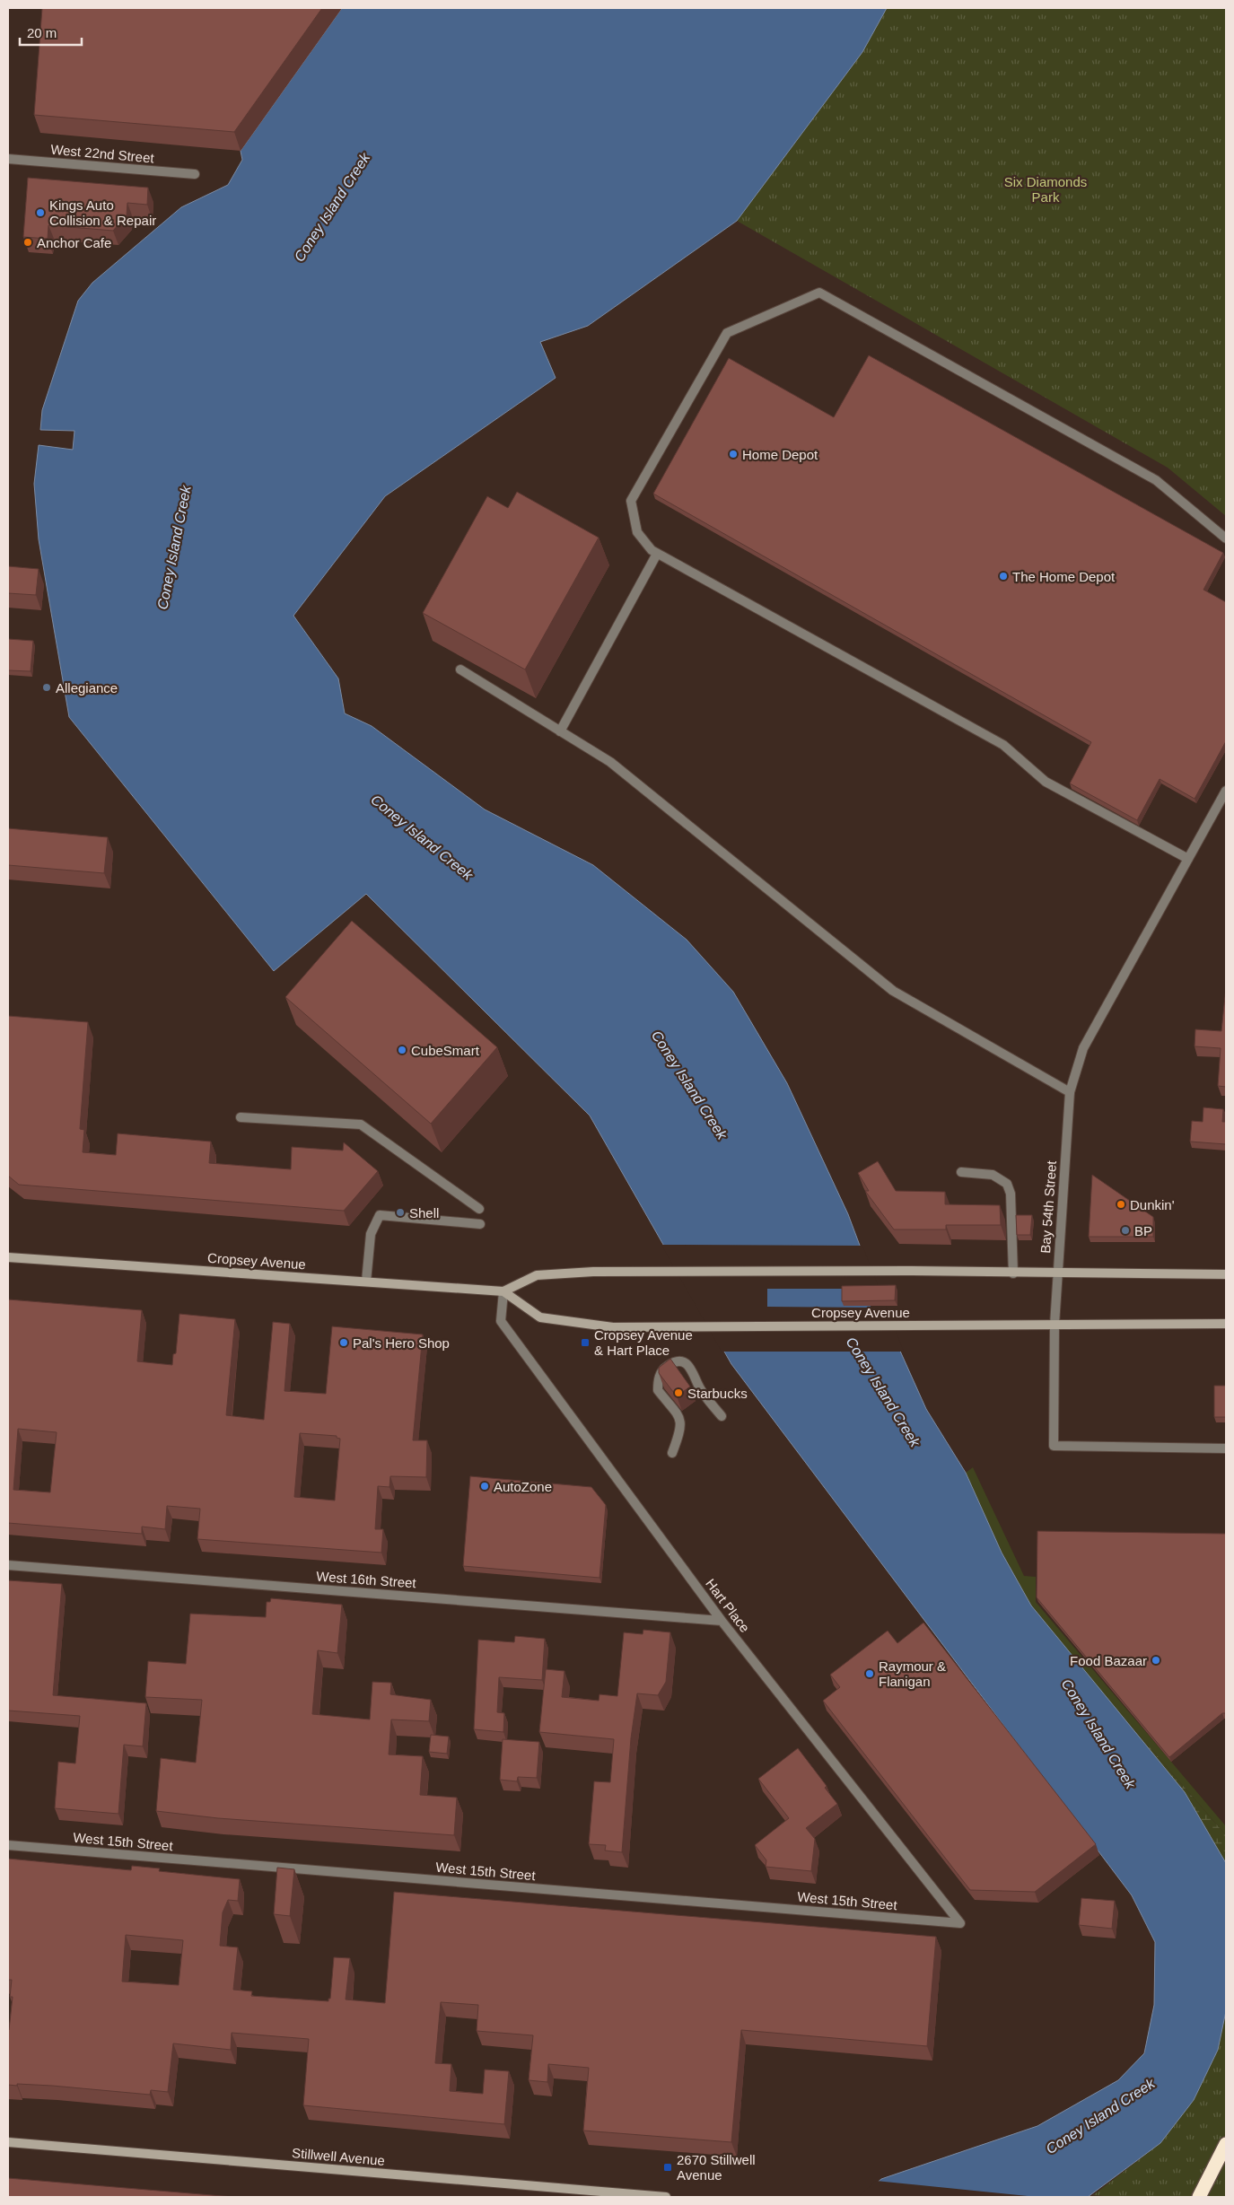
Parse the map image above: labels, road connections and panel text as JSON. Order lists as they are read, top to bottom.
{
  "streets": {
    "main road": ["Cropsey Avenue", "Stillwell Avenue"],
    "street": [
      "West 22nd Street",
      "Bay 54th Street",
      "West 16th Street",
      "Hart Place",
      "West 15th Street"
    ]
  },
  "crossings": [
    ["Bay 54th Street", "Cropsey Avenue"],
    ["Cropsey Avenue", "Hart Place"],
    ["West 16th Street", "Hart Place"],
    ["Hart Place", "West 15th Street"]
  ],
  "water": ["Coney Island Creek"],
  "parks": ["Six Diamonds Park"],
  "places": {
    "other": [
      "Kings Auto Collision & Repair",
      "Anchor Cafe",
      "Home Depot",
      "The Home Depot",
      "Allegiance",
      "CubeSmart",
      "Dunkin'",
      "Shell",
      "BP",
      "Pal's Hero Shop",
      "Starbucks",
      "AutoZone",
      "Food Bazaar",
      "Raymour & Flanigan"
    ],
    "transit": ["Cropsey Avenue & Hart Place", "2670 Stillwell Avenue"]
  },
  "scale_bar": "20 m"
}
